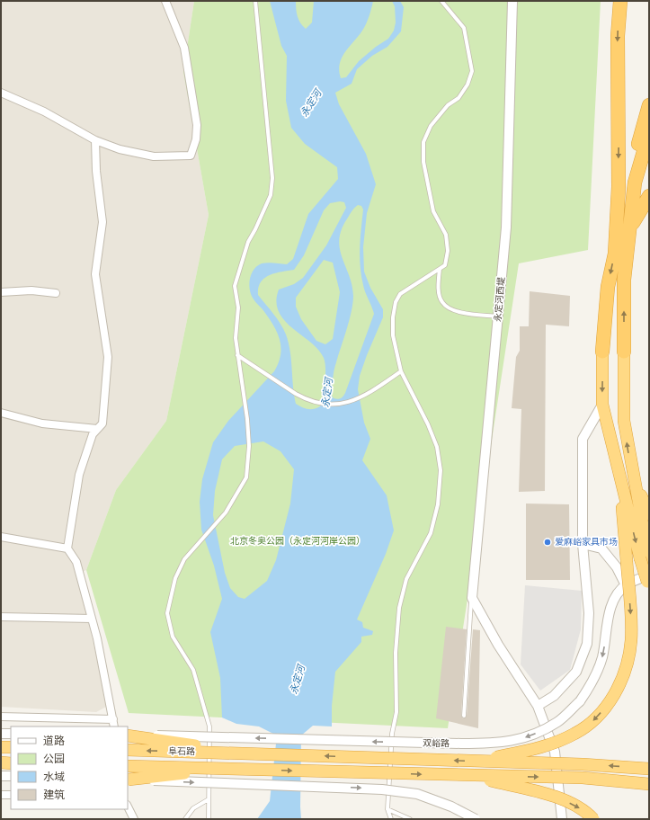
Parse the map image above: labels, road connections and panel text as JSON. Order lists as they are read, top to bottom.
{
  "streets": {
    "highway": ["双峪路", "阜石路"],
    "street": ["永定河西堤"]
  },
  "crossings": [
    ["双峪路", "阜石路"]
  ],
  "water": ["永定河"],
  "parks": ["北京冬奥公园（永定河河岸公园）"],
  "places": ["爱麻峪家具市场"],
  "legend": [
    "道路",
    "公园",
    "水域",
    "建筑"
  ]
}
